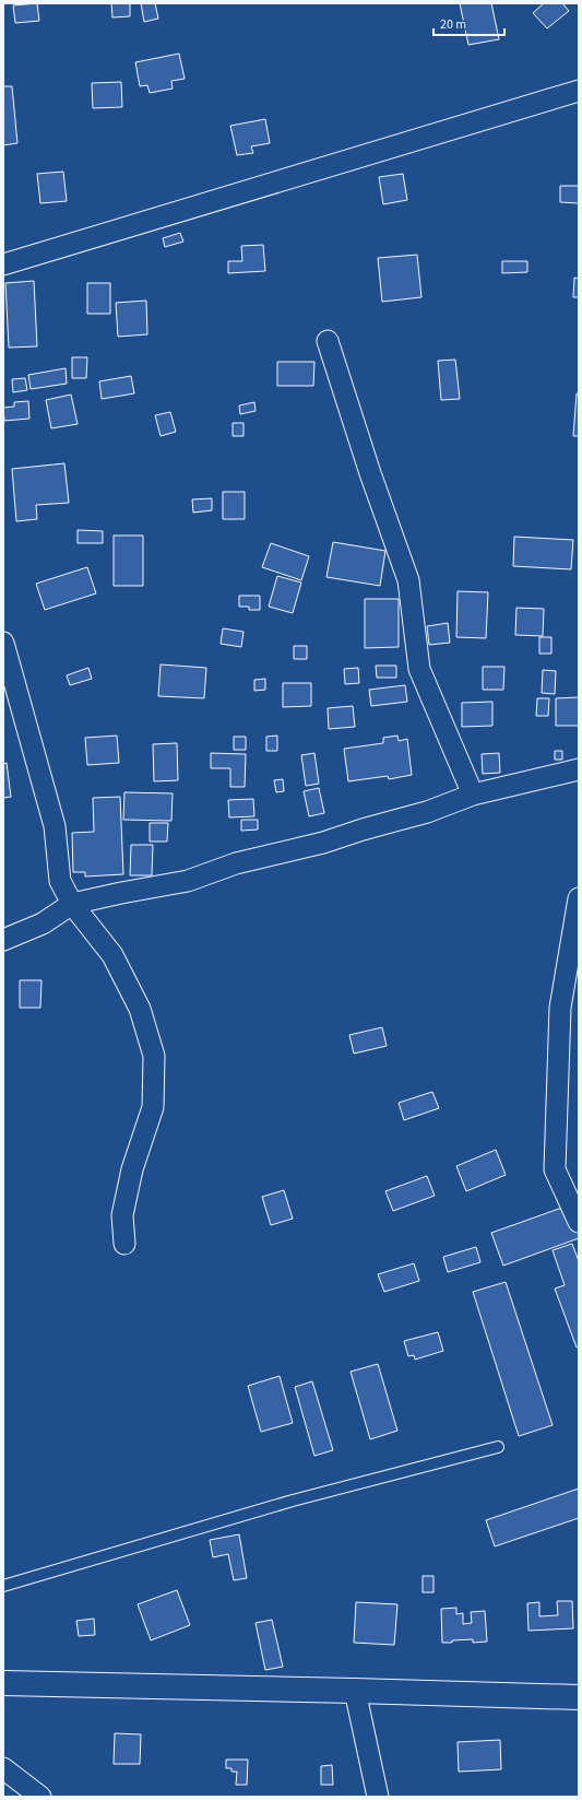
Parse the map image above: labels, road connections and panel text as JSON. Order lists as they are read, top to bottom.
{
  "scale_bar": "20 m"
}
